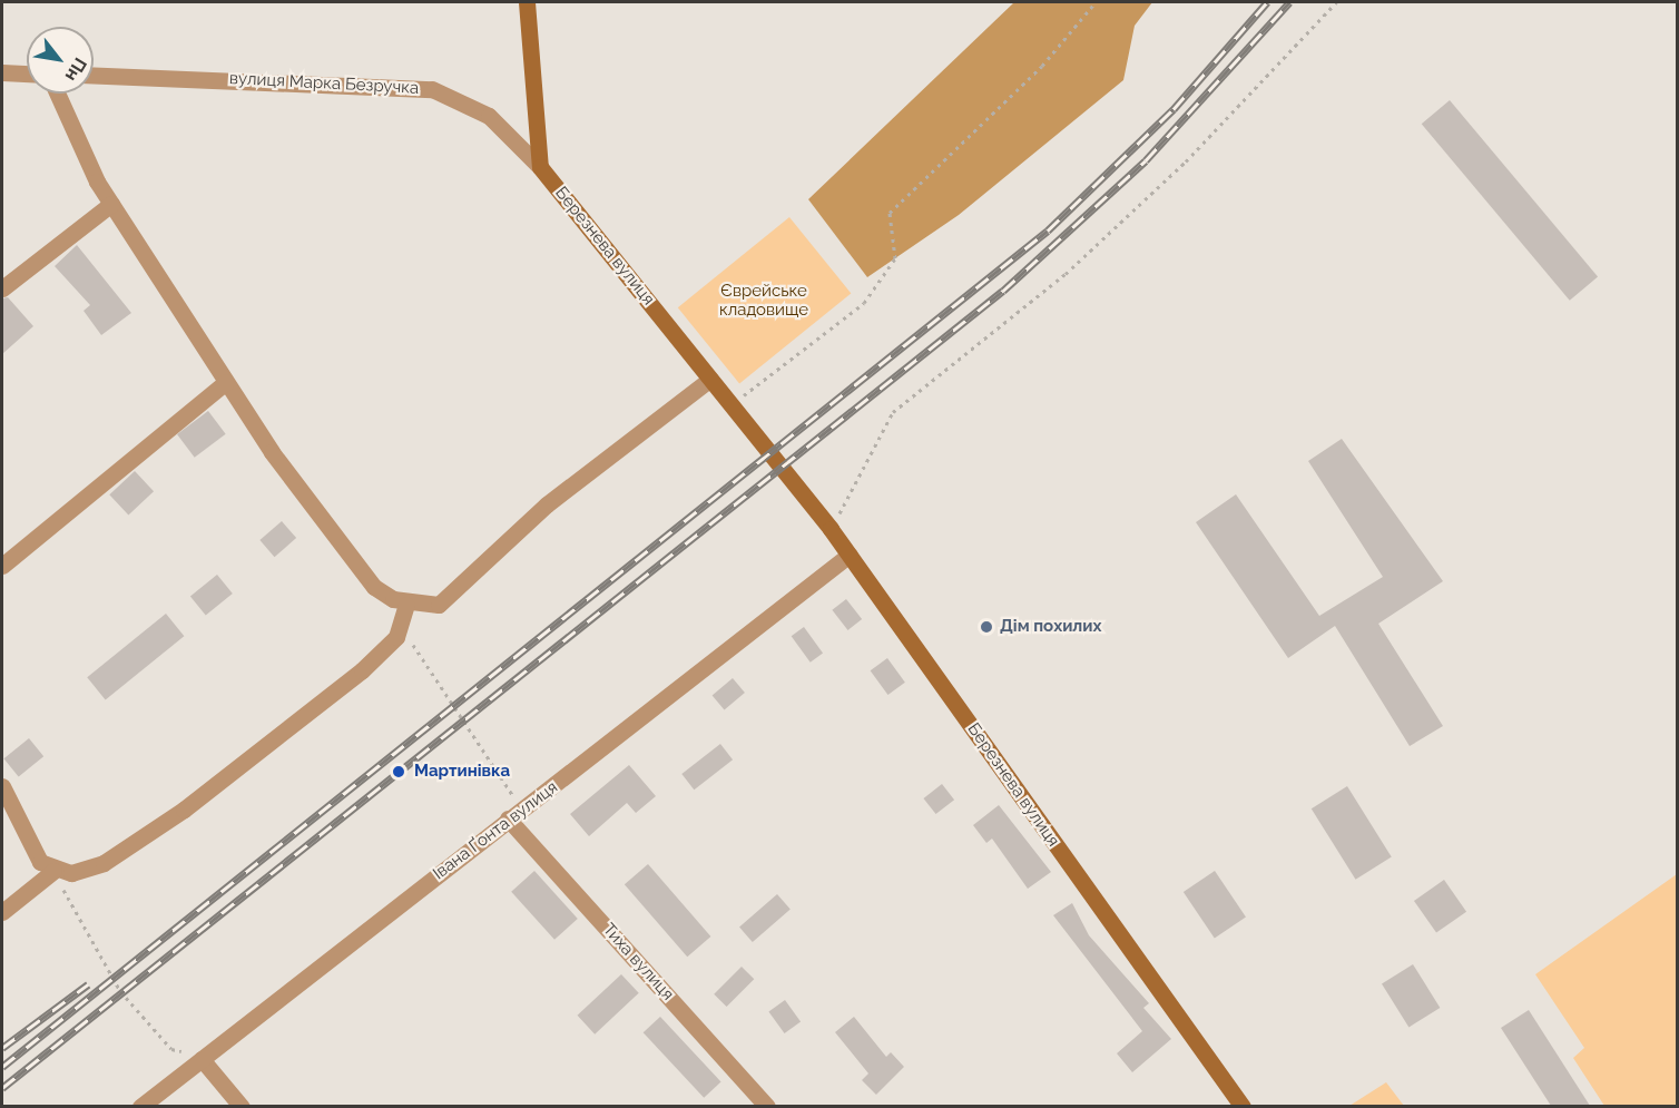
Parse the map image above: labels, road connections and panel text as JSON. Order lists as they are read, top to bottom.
{
  "streets": {
    "main road": ["Березнева вулиця"],
    "street": ["вулиця Марка Безручка", "Івана Ґонта вулиця", "Тиха вулиця"]
  },
  "crossings": [
    ["вулиця Марка Безручка", "Березнева вулиця"],
    ["Березнева вулиця", "Івана Ґонта вулиця"],
    ["Івана Ґонта вулиця", "Тиха вулиця"]
  ],
  "parks": ["Єврейське кладовище"],
  "places": ["Дiм похилих", "Мартинівка"],
  "north": "bottom right"
}
